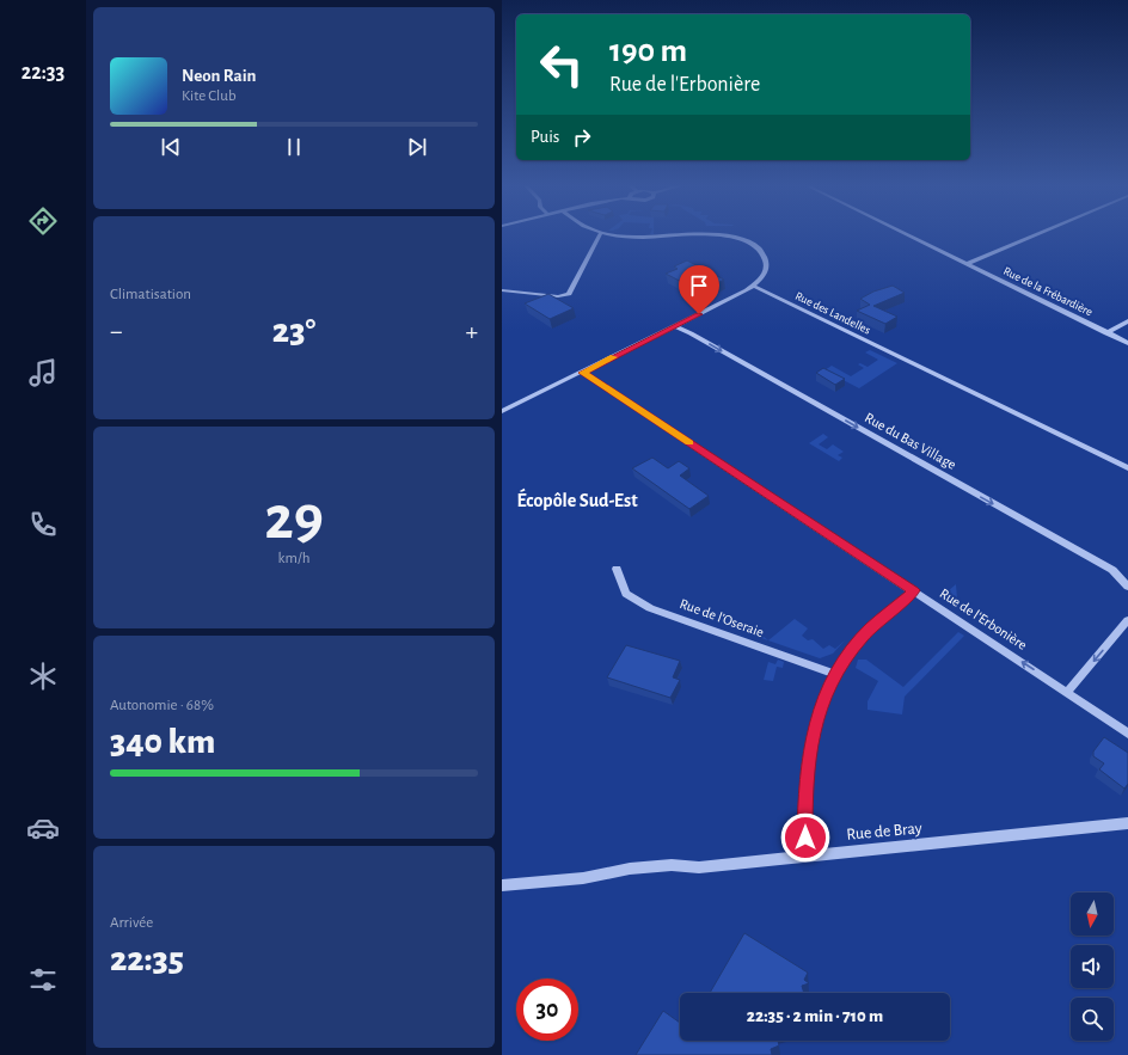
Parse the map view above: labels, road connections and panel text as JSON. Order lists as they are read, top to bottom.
{
  "streets": {
    "street": [
      "Rue de la Frébardière",
      "Rue des Landelles",
      "Rue du Bas Village",
      "Rue de l'Oseraie",
      "Rue de l'Erbonière",
      "Rue de Bray"
    ]
  },
  "one_way": ["Rue du Bas Village"],
  "districts": ["Écopôle Sud-Est"],
  "north": "bottom",
  "page": {
    "tabs": "22:33",
    "turn": ["190 m", "Rue de l'Erbonière"],
    "song": ["Neon Rain", "Kite Club"],
    "then": "Puis",
    "tile": [
      "Climatisation",
      ["29", "km/h"],
      ["Autonomie · 68%", "340 km"],
      ["Arrivée", "22:35"]
    ],
    "heat": ["−", "23°", "+"],
    "limit": "30",
    "trip": "22:35 · 2 min · 710 m"
  }
}
